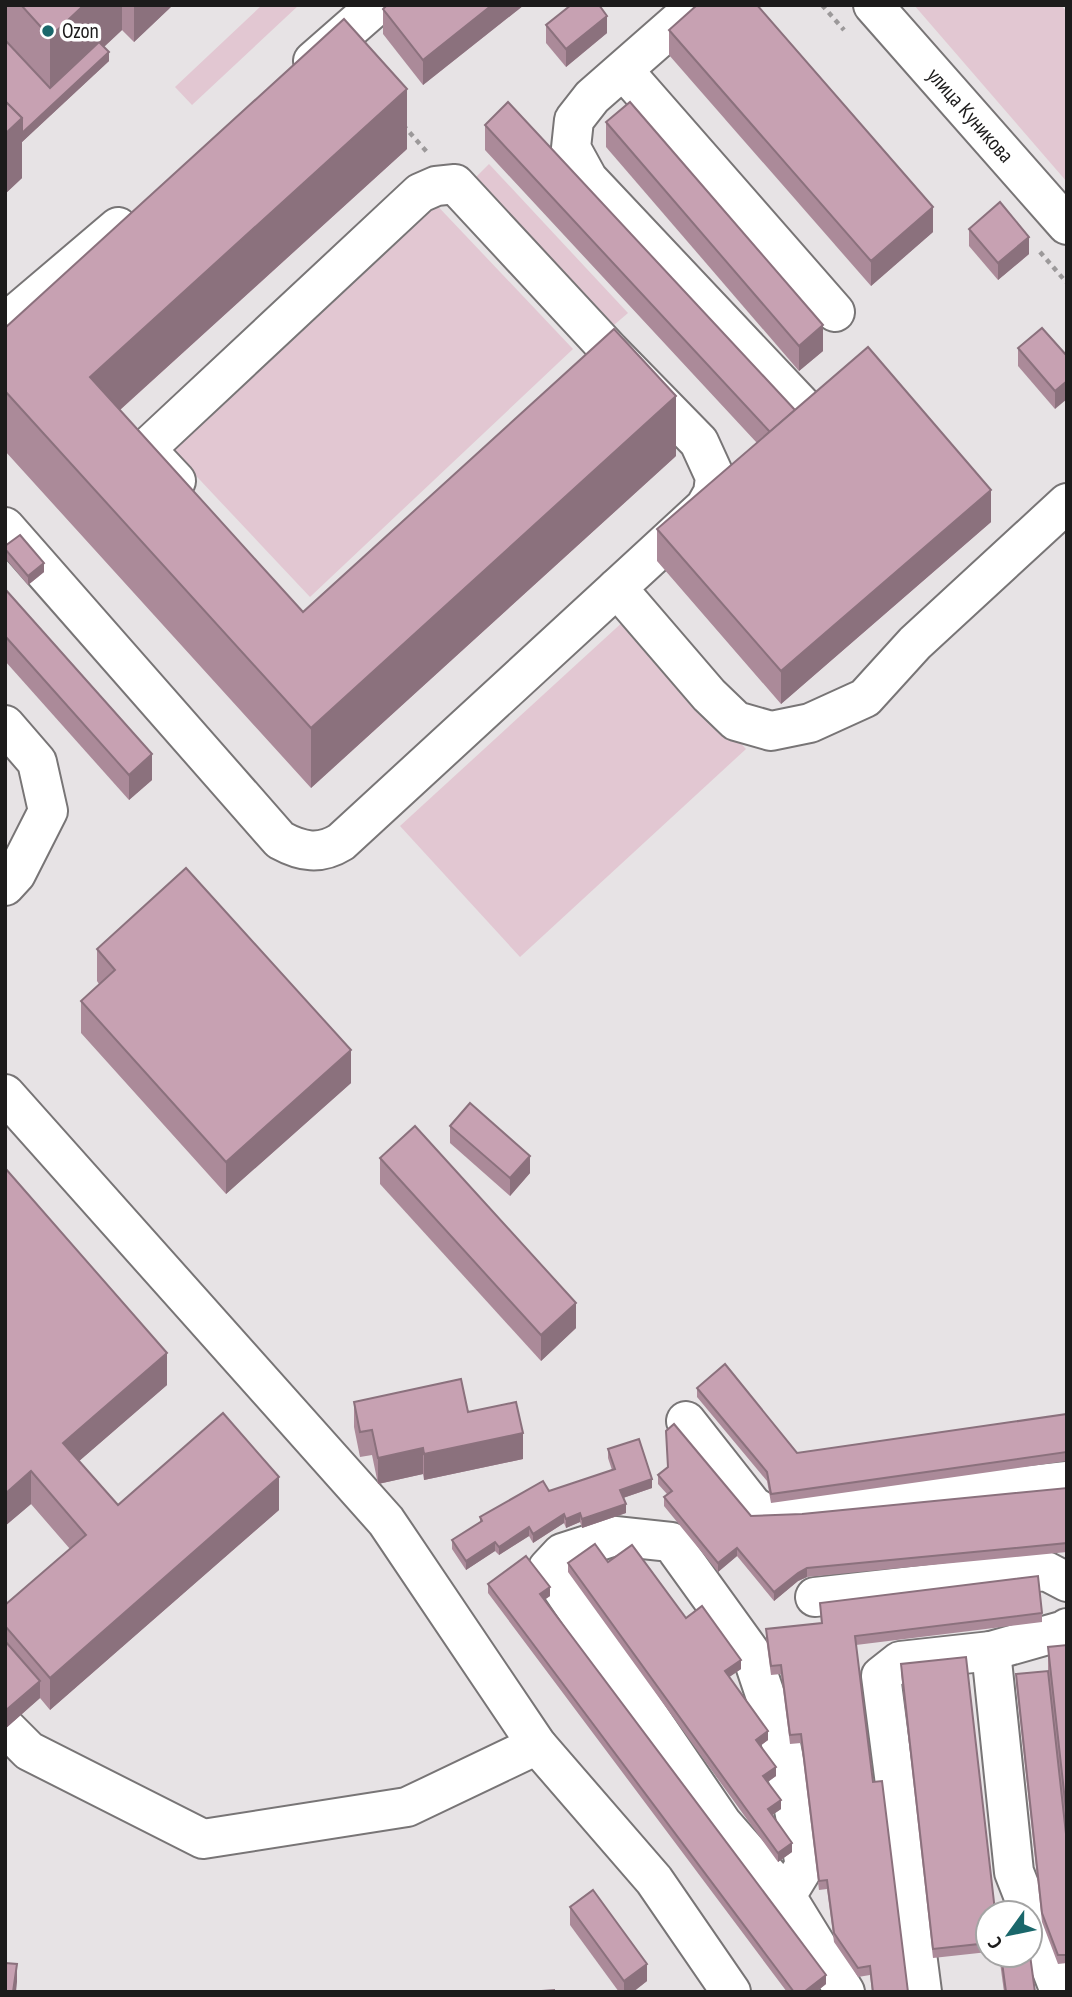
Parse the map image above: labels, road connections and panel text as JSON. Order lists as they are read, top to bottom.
{
  "streets": {
    "street": ["улица Куникова"]
  },
  "places": ["Ozon"],
  "north": "bottom left"
}
